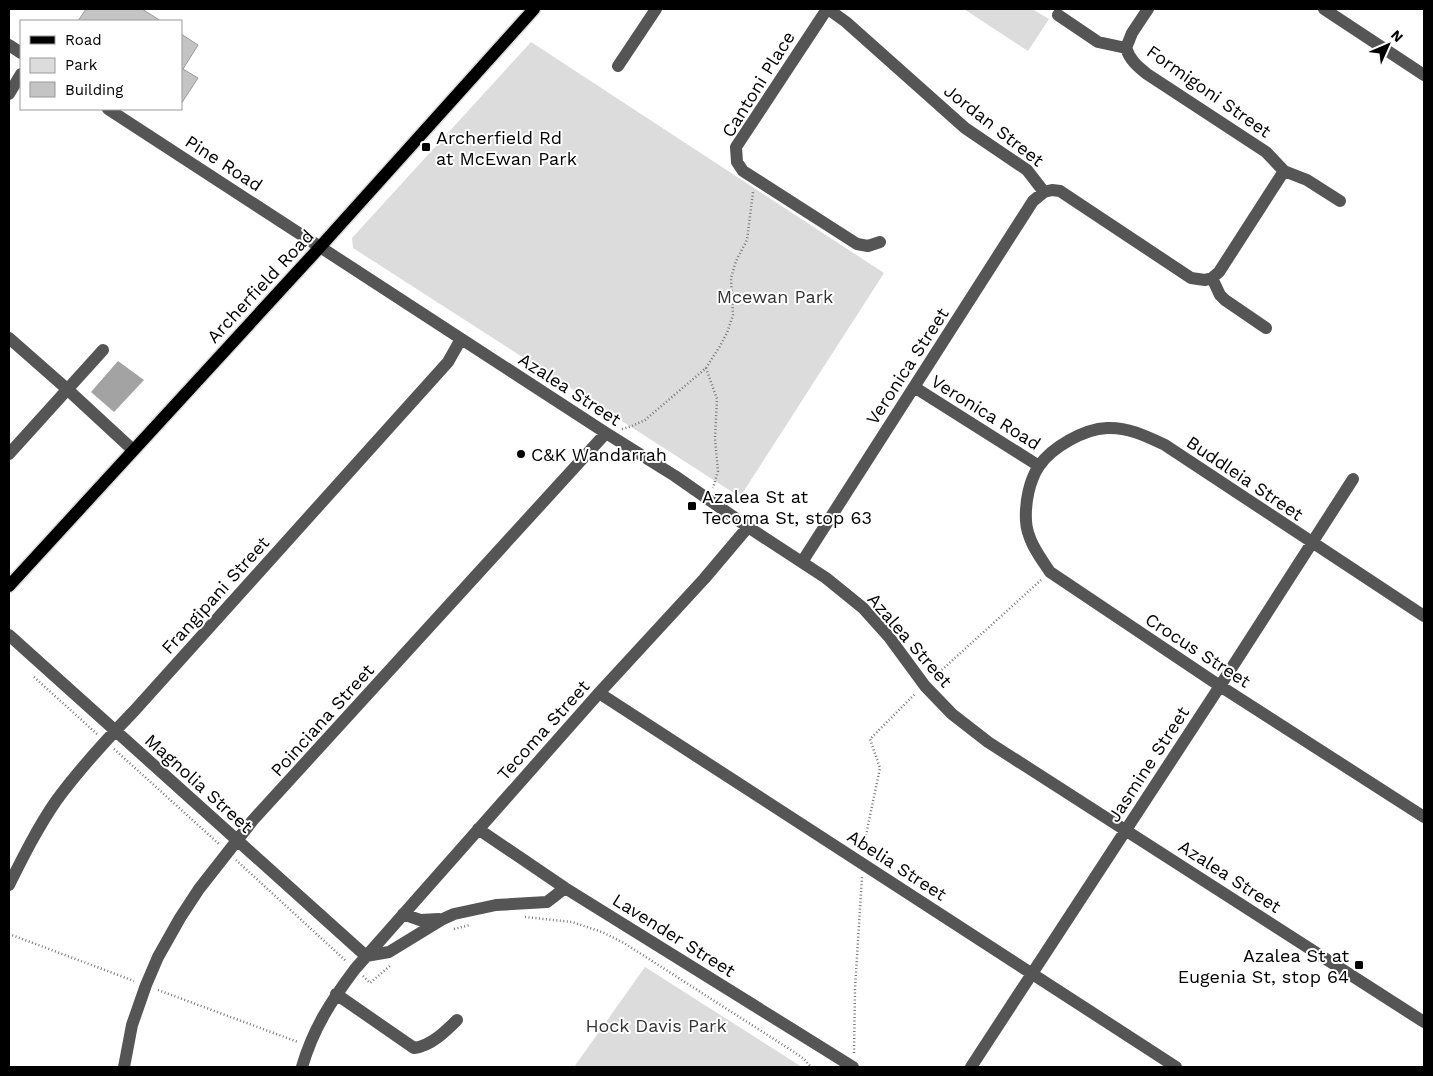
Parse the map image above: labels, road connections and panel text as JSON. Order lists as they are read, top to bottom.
{
  "streets": {
    "main road": ["Archerfield Road"],
    "street": [
      "Cantoni Place",
      "Formigoni Street",
      "Jordan Street",
      "Pine Road",
      "Veronica Street",
      "Azalea Street",
      "Veronica Road",
      "Buddleia Street",
      "Frangipani Street",
      "Crocus Street",
      "Poinciana Street",
      "Tecoma Street",
      "Jasmine Street",
      "Magnolia Street",
      "Abelia Street",
      "Lavender Street"
    ]
  },
  "crossings": [
    ["Cantoni Place", "Jordan Street"],
    ["Jordan Street", "Veronica Street"],
    ["Pine Road", "Archerfield Road"],
    ["Pine Road", "Azalea Street"],
    ["Archerfield Road", "Azalea Street"],
    ["Veronica Street", "Azalea Street"],
    ["Veronica Street", "Veronica Road"],
    ["Azalea Street", "Frangipani Street"],
    ["Azalea Street", "Poinciana Street"],
    ["Azalea Street", "Tecoma Street"],
    ["Azalea Street", "Jasmine Street"],
    ["Veronica Road", "Buddleia Street"],
    ["Veronica Road", "Crocus Street"],
    ["Buddleia Street", "Crocus Street"],
    ["Buddleia Street", "Jasmine Street"],
    ["Frangipani Street", "Magnolia Street"],
    ["Crocus Street", "Jasmine Street"],
    ["Poinciana Street", "Magnolia Street"],
    ["Tecoma Street", "Magnolia Street"],
    ["Tecoma Street", "Abelia Street"],
    ["Tecoma Street", "Lavender Street"],
    ["Jasmine Street", "Abelia Street"]
  ],
  "parks": ["Mcewan Park", "Hock Davis Park"],
  "places": {
    "transit": ["Archerfield Rd at McEwan Park", "Azalea St at Tecoma St, stop 63", "Azalea St at Eugenia St, stop 64"],
    "other": ["C&K Wandarrah"]
  },
  "legend": ["Road", "Park", "Building"],
  "north": "top right"
}
